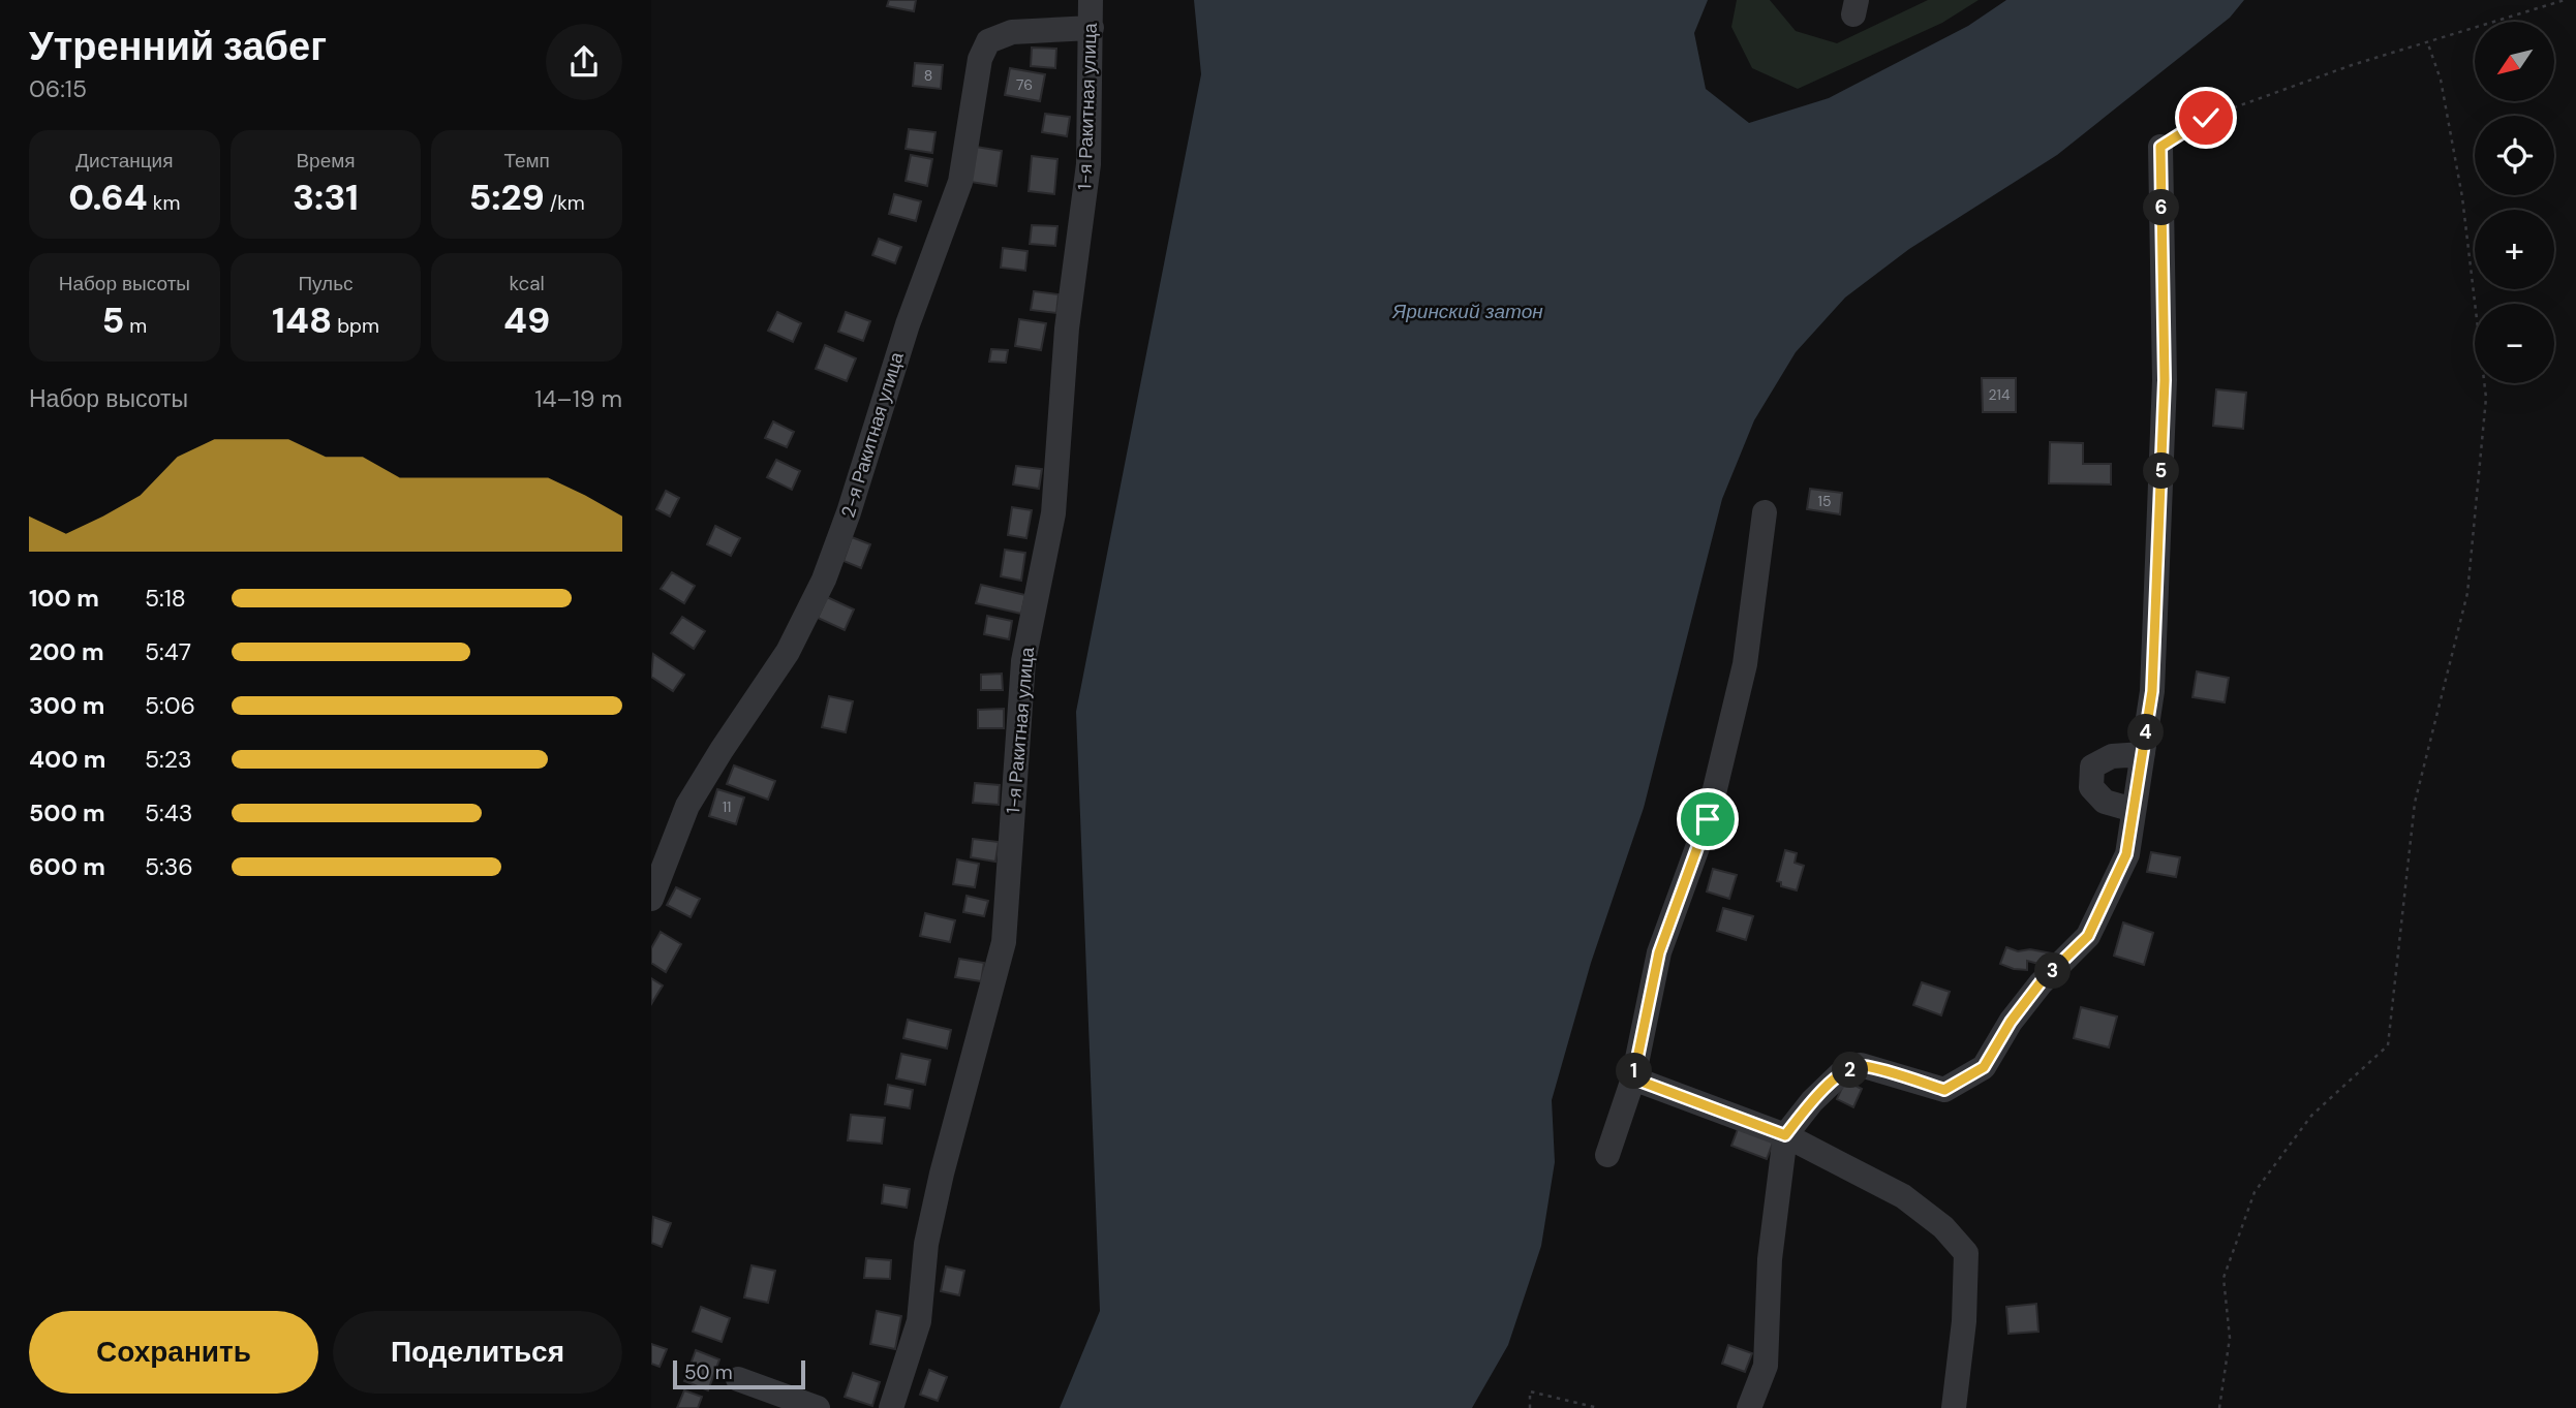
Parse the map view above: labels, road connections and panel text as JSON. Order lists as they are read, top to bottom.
{
  "streets": {
    "street": ["1-я Ракитная улица", "2-я Ракитная улица"]
  },
  "crossings": [
    ["1-я Ракитная улица", "2-я Ракитная улица"]
  ],
  "water": ["Яринский затон"],
  "house_numbers": [
    "8",
    "76",
    "214",
    "15",
    "11"
  ],
  "scale_bar": "50 m",
  "north": "bottom left",
  "page": {
    "heading": ["Утренний забег", "06:15"],
    "map_buttons": ["+", "−"],
    "stats": [
      ["Дистанция", "0.64 km"],
      ["Время", "3:31"],
      ["Темп", "5:29 /km"],
      ["Набор высоты", "5 m"],
      ["Пульс", "148 bpm"],
      ["kcal", "49"]
    ],
    "pins": [
      "6",
      "5",
      "4",
      "3",
      "2",
      "1"
    ],
    "chart": ["Набор высоты", "14–19 m"],
    "list": [
      {
        "name": "100 m",
        "note": "5:18"
      },
      {
        "name": "200 m",
        "note": "5:47"
      },
      {
        "name": "300 m",
        "note": "5:06"
      },
      {
        "name": "400 m",
        "note": "5:23"
      },
      {
        "name": "500 m",
        "note": "5:43"
      },
      {
        "name": "600 m",
        "note": "5:36"
      }
    ],
    "buttons": ["Сохранить", "Поделиться"],
    "scale": "50 m"
  }
}
